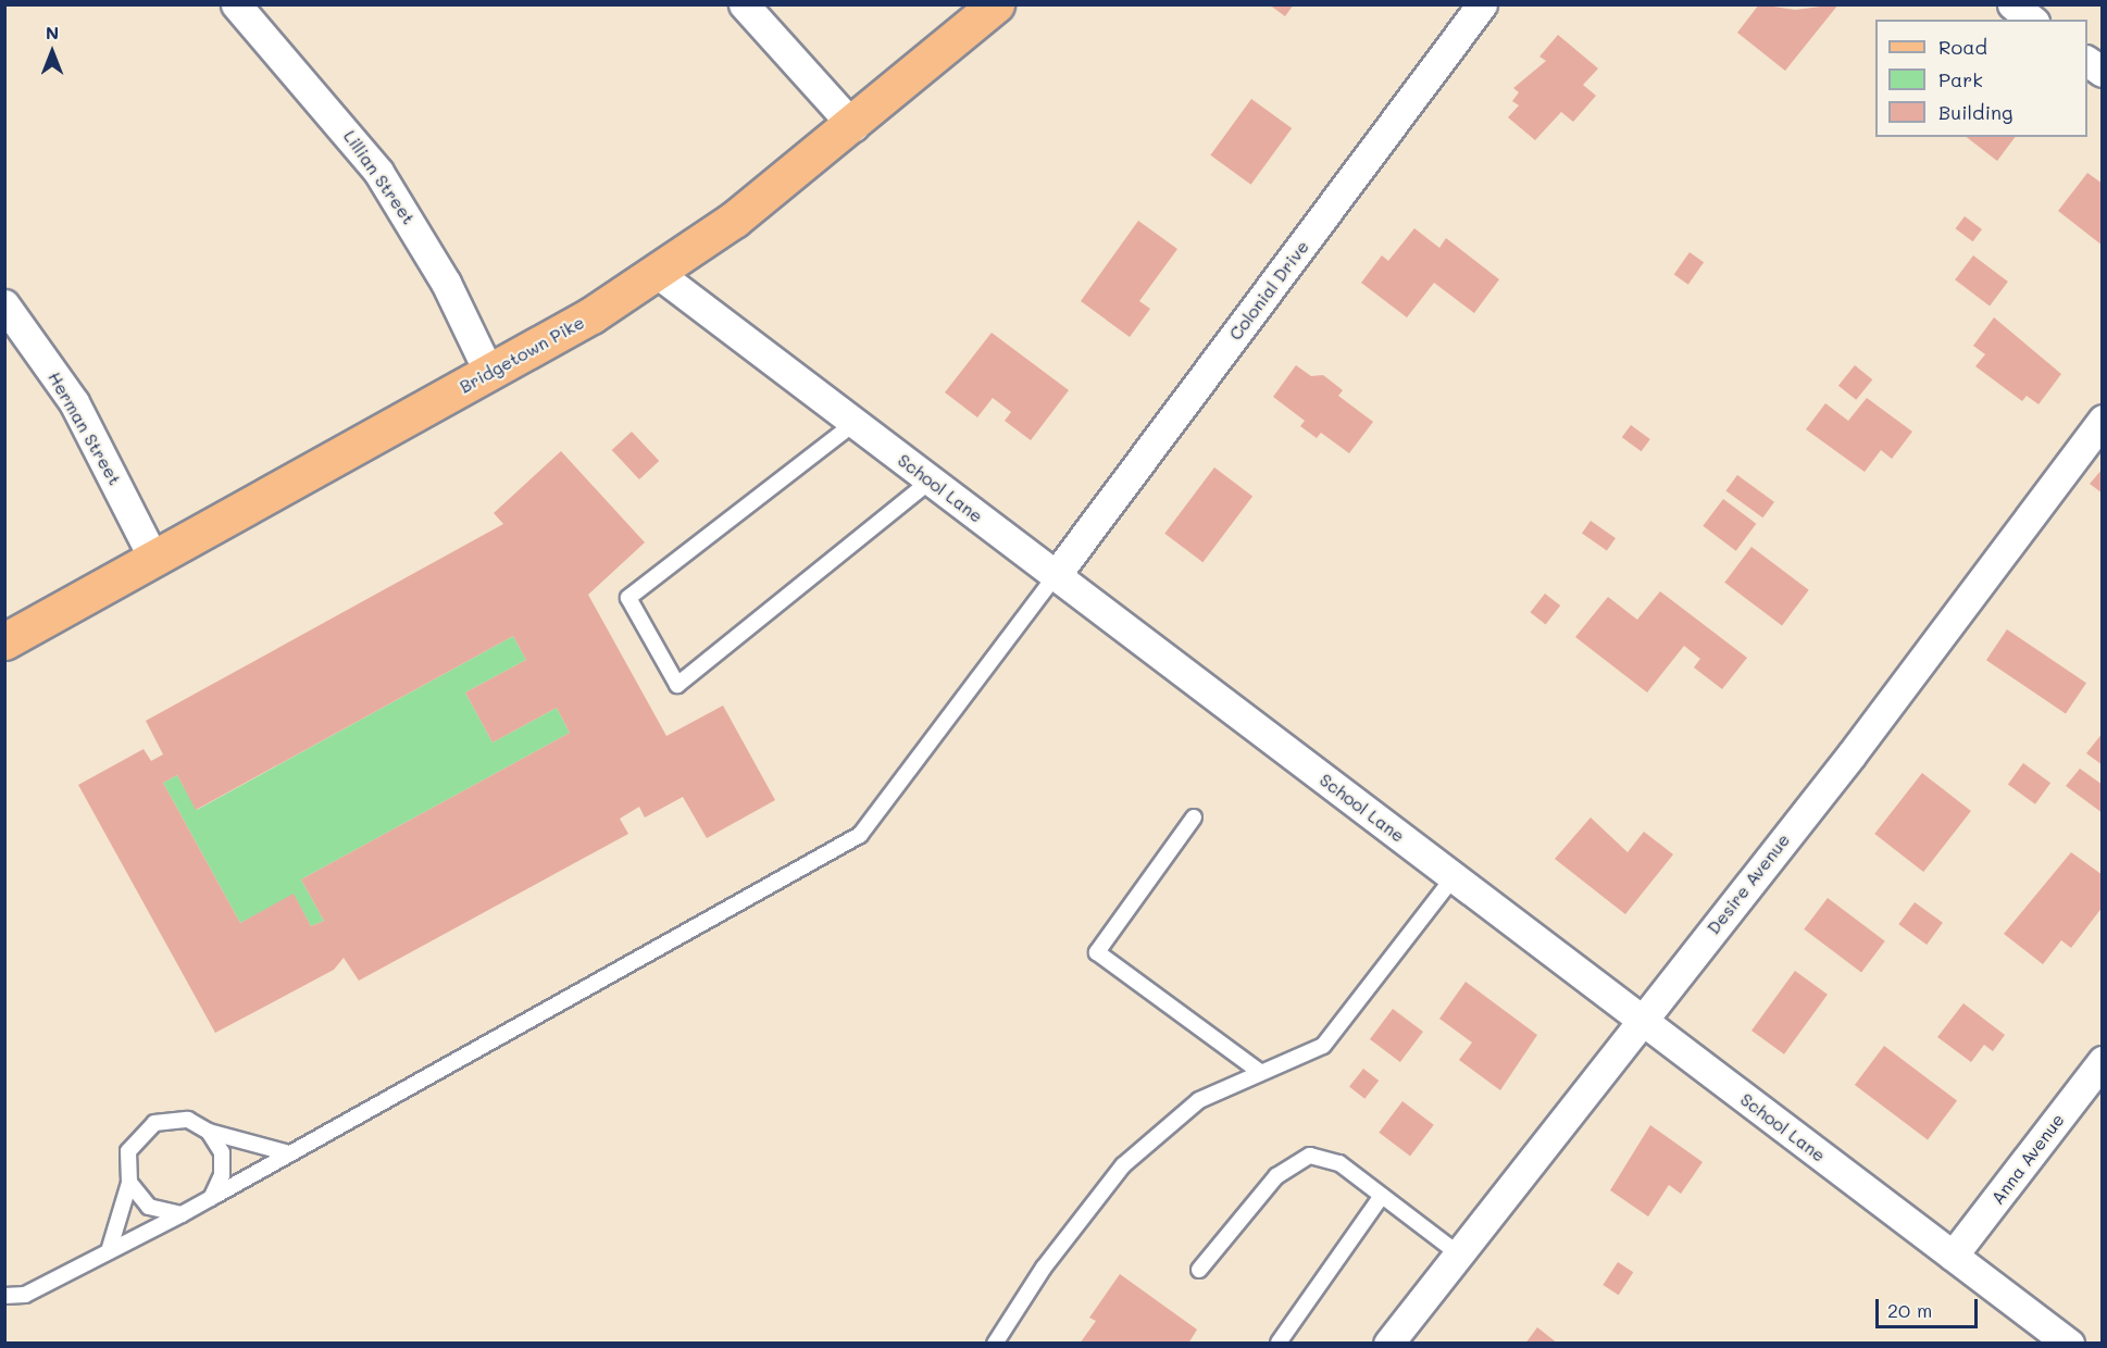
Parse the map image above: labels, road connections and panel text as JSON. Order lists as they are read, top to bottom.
{
  "streets": {
    "main road": ["Bridgetown Pike"],
    "street": [
      "Lillian Street",
      "Colonial Drive",
      "Herman Street",
      "School Lane",
      "Desire Avenue",
      "Anna Avenue"
    ]
  },
  "crossings": [
    ["Lillian Street", "Bridgetown Pike"],
    ["Colonial Drive", "School Lane"],
    ["Bridgetown Pike", "Herman Street"],
    ["Bridgetown Pike", "School Lane"],
    ["School Lane", "Desire Avenue"],
    ["School Lane", "Anna Avenue"]
  ],
  "legend": ["Road", "Park", "Building"],
  "scale_bar": "20 m",
  "north": "top"
}
